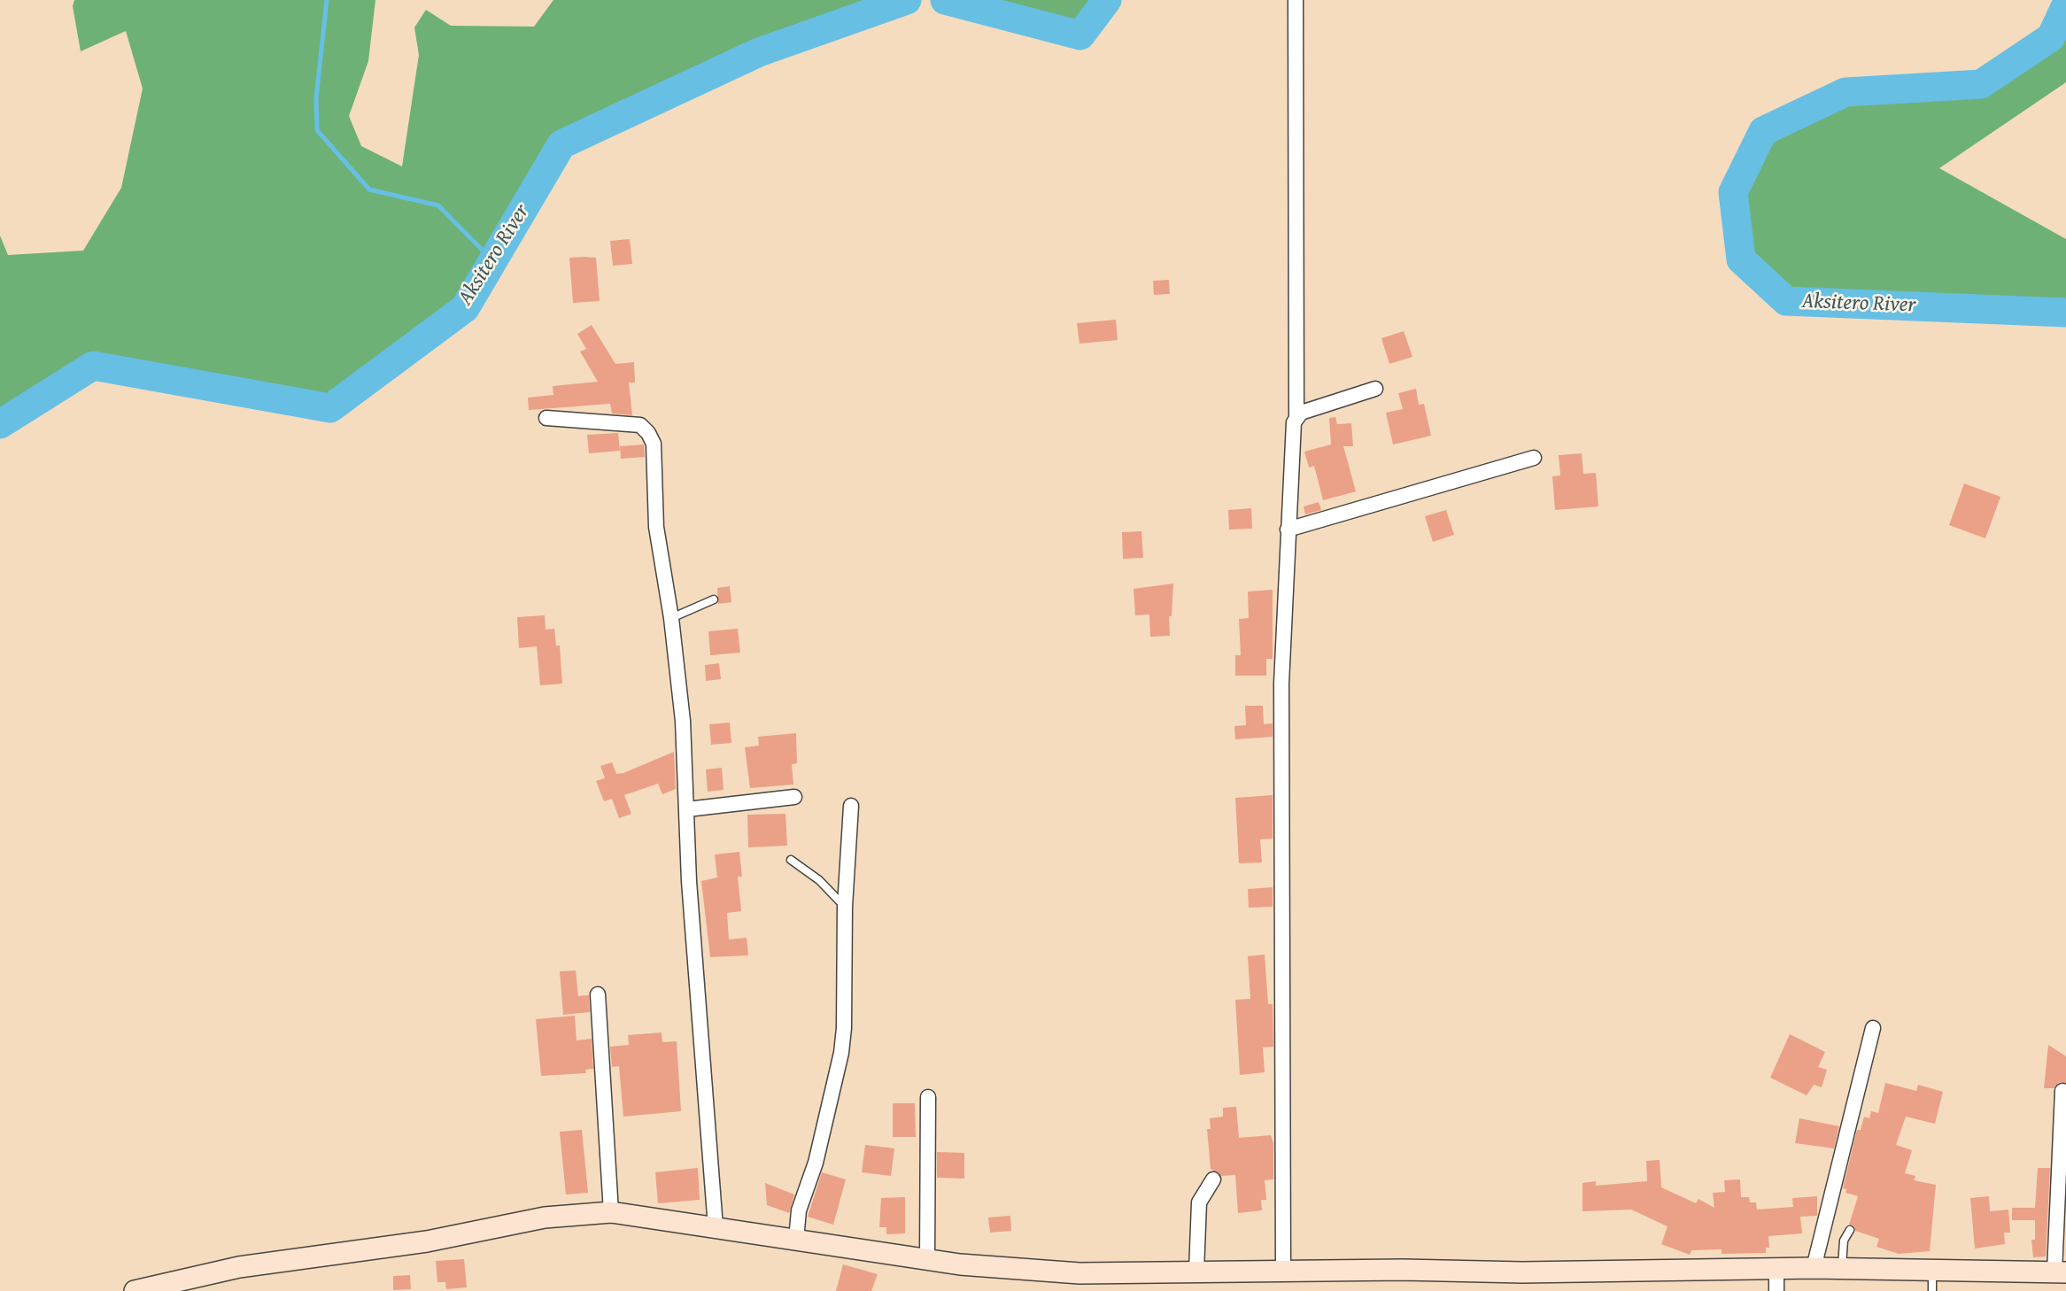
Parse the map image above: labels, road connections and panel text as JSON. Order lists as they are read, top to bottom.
{
  "water": ["Aksitero River"]
}
